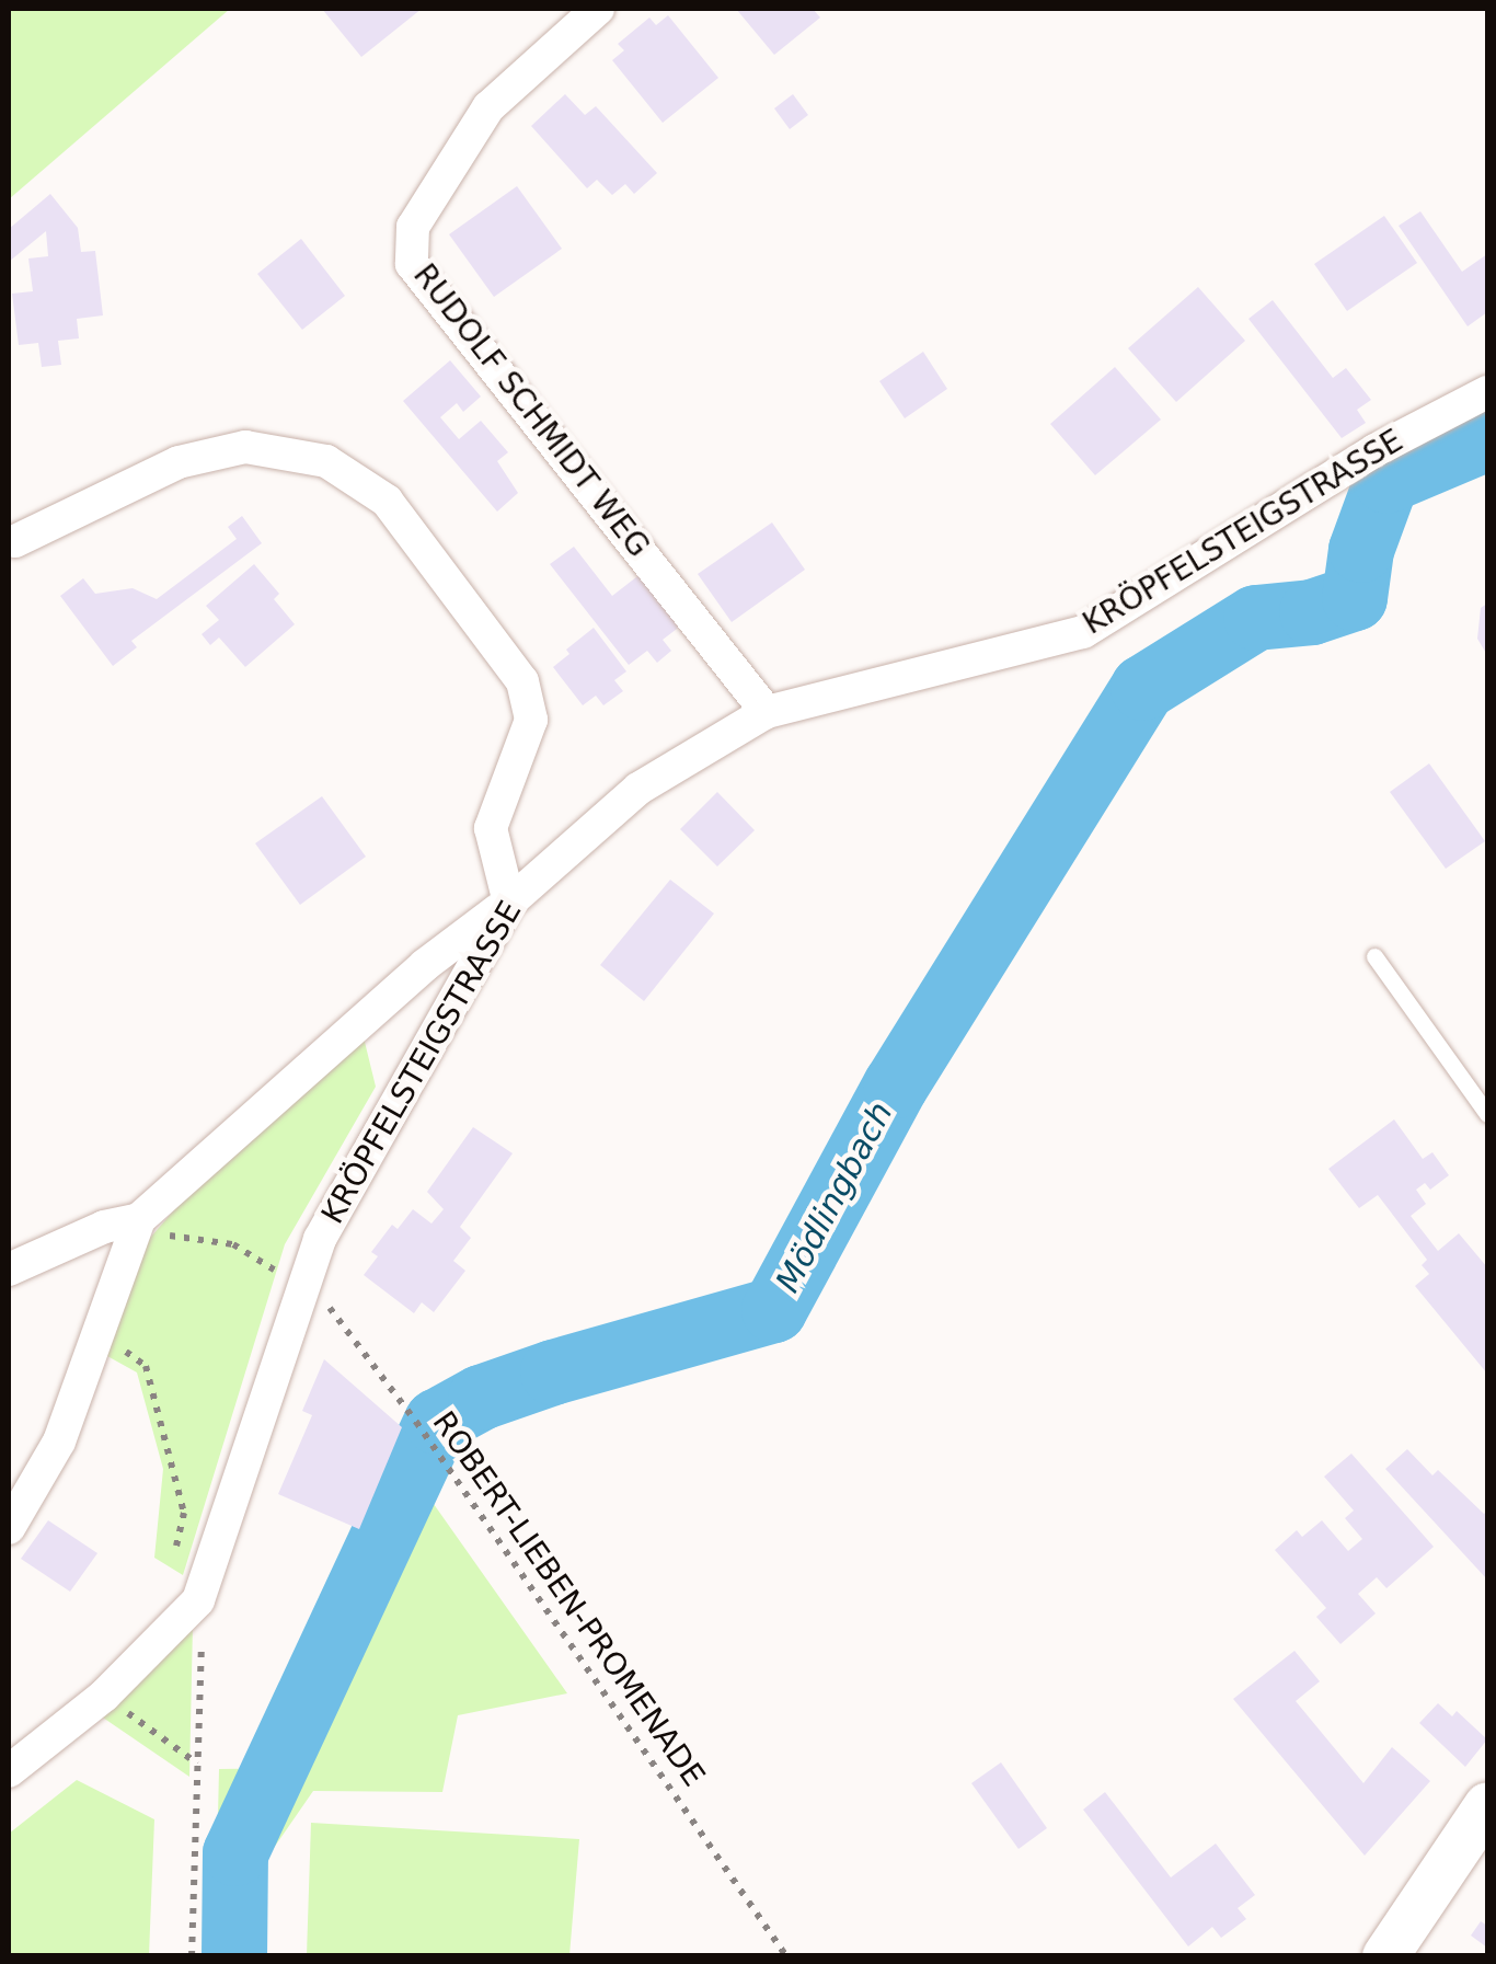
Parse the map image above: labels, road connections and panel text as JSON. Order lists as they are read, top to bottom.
{
  "streets": {
    "street": ["RUDOLF SCHMIDT WEG", "KRÖPFELSTEIGSTRASSE"],
    "path": ["ROBERT-LIEBEN-PROMENADE"]
  },
  "crossings": [
    ["RUDOLF SCHMIDT WEG", "KRÖPFELSTEIGSTRASSE"],
    ["KRÖPFELSTEIGSTRASSE", "ROBERT-LIEBEN-PROMENADE"]
  ],
  "water": ["Mödlingbach"]
}
